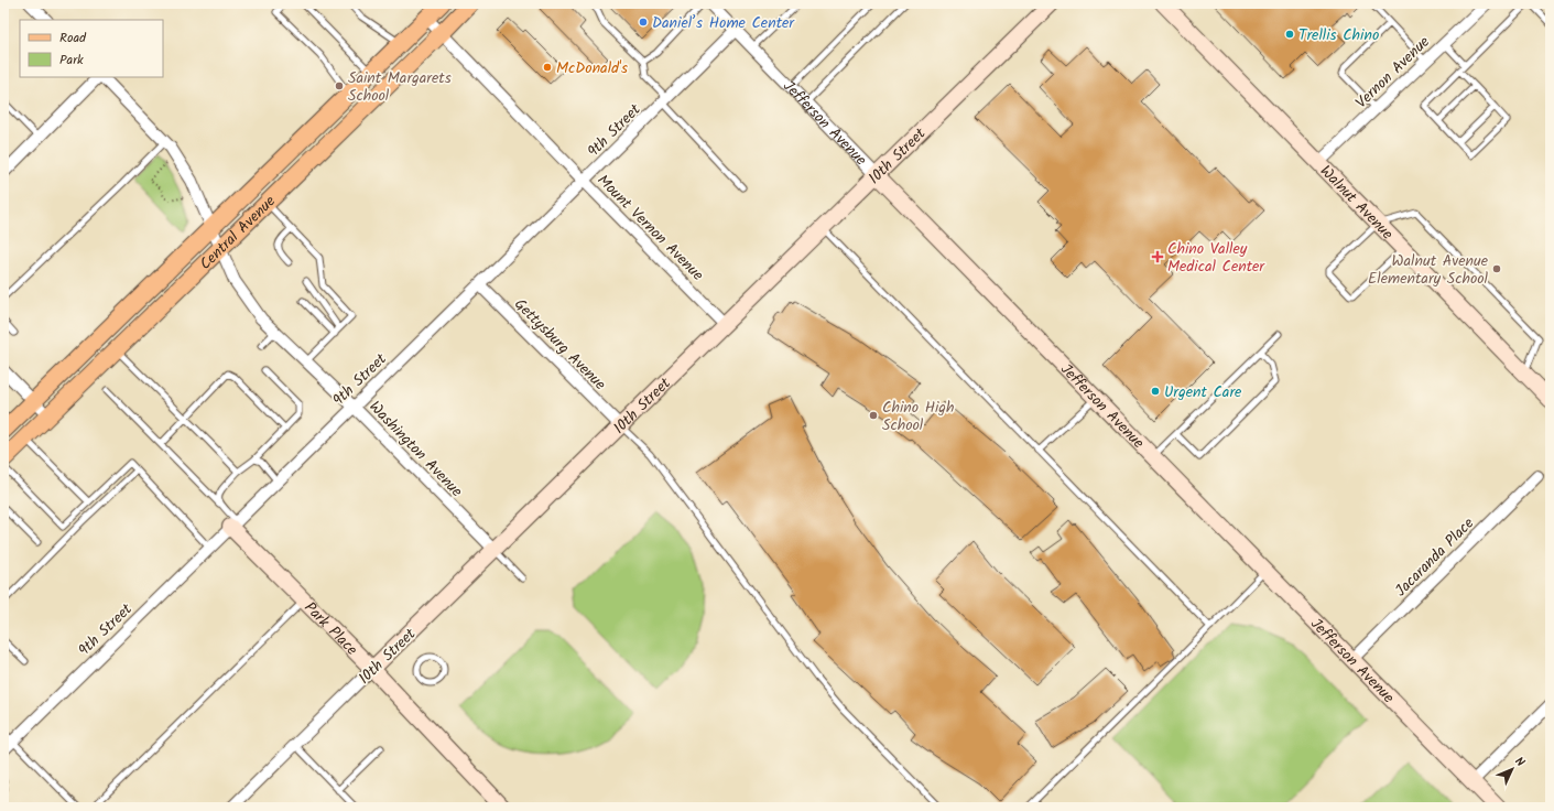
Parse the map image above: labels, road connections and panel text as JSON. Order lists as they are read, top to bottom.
{
  "streets": {
    "main road": ["Central Avenue"],
    "street": [
      "Vernon Avenue",
      "Jefferson Avenue",
      "9th Street",
      "10th Street",
      "Walnut Avenue",
      "Mount Vernon Avenue",
      "Gettysburg Avenue",
      "Washington Avenue",
      "Jacaranda Place",
      "Park Place"
    ]
  },
  "crossings": [
    ["Vernon Avenue", "Walnut Avenue"],
    ["Jefferson Avenue", "9th Street"],
    ["Jefferson Avenue", "10th Street"],
    ["Jefferson Avenue", "Jacaranda Place"],
    ["9th Street", "Mount Vernon Avenue"],
    ["9th Street", "Gettysburg Avenue"],
    ["9th Street", "Washington Avenue"],
    ["9th Street", "Park Place"],
    ["10th Street", "Mount Vernon Avenue"],
    ["10th Street", "Gettysburg Avenue"],
    ["10th Street", "Washington Avenue"],
    ["10th Street", "Park Place"],
    ["Mount Vernon Avenue", "Central Avenue"],
    ["Central Avenue", "Washington Avenue"]
  ],
  "places": {
    "other": [
      "Daniel’s Home Center",
      "Trellis Chino",
      "McDonald's",
      "Saint Margarets School",
      "Walnut Avenue Elementary School",
      "Urgent Care",
      "Chino High School"
    ],
    "health": ["Chino Valley Medical Center"]
  },
  "legend": ["Road", "Park"],
  "north": "top right"
}
